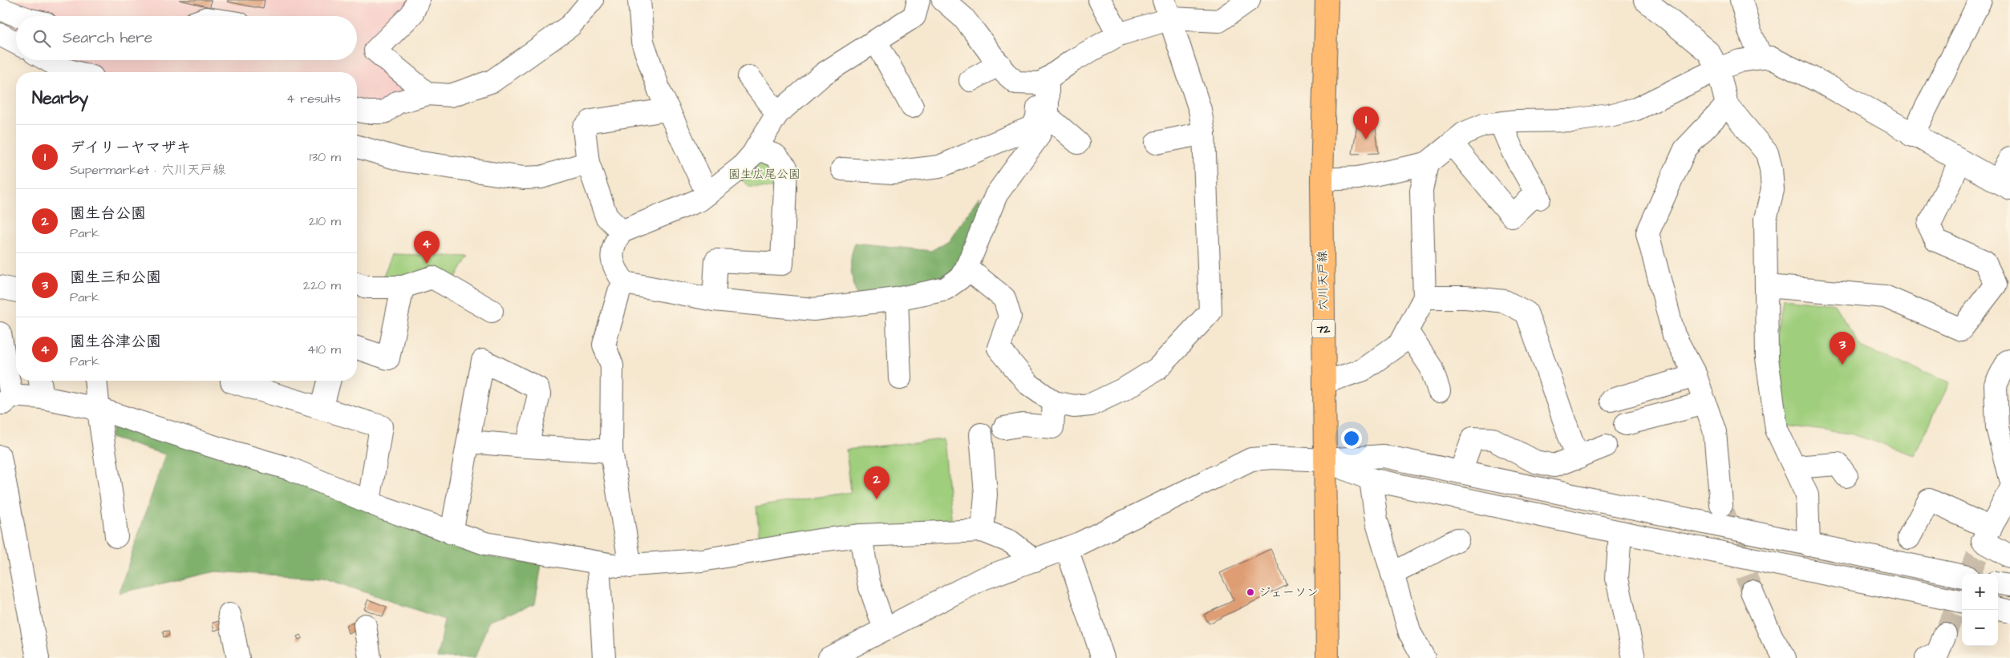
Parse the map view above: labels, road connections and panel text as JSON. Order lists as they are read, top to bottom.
{
  "streets": {
    "main road": ["穴川天戸線", "72"]
  },
  "parks": ["園生広尾公園"],
  "places": ["ジェーソン"],
  "page": {
    "search": "Search here",
    "heading": ["Nearby", "4 results"],
    "pins": [
      "1",
      "4",
      "3",
      "2"
    ],
    "list": [
      {
        "mark": "1",
        "name": "デイリーヤマザキ",
        "note": "Supermarket · 穴川天戸線",
        "value": "130 m"
      },
      {
        "mark": "2",
        "name": "園生台公園",
        "note": "Park",
        "value": "210 m"
      },
      {
        "mark": "3",
        "name": "園生三和公園",
        "note": "Park",
        "value": "220 m"
      },
      {
        "mark": "4",
        "name": "園生谷津公園",
        "note": "Park",
        "value": "410 m"
      }
    ],
    "map_buttons": ["+", "−"]
  }
}
